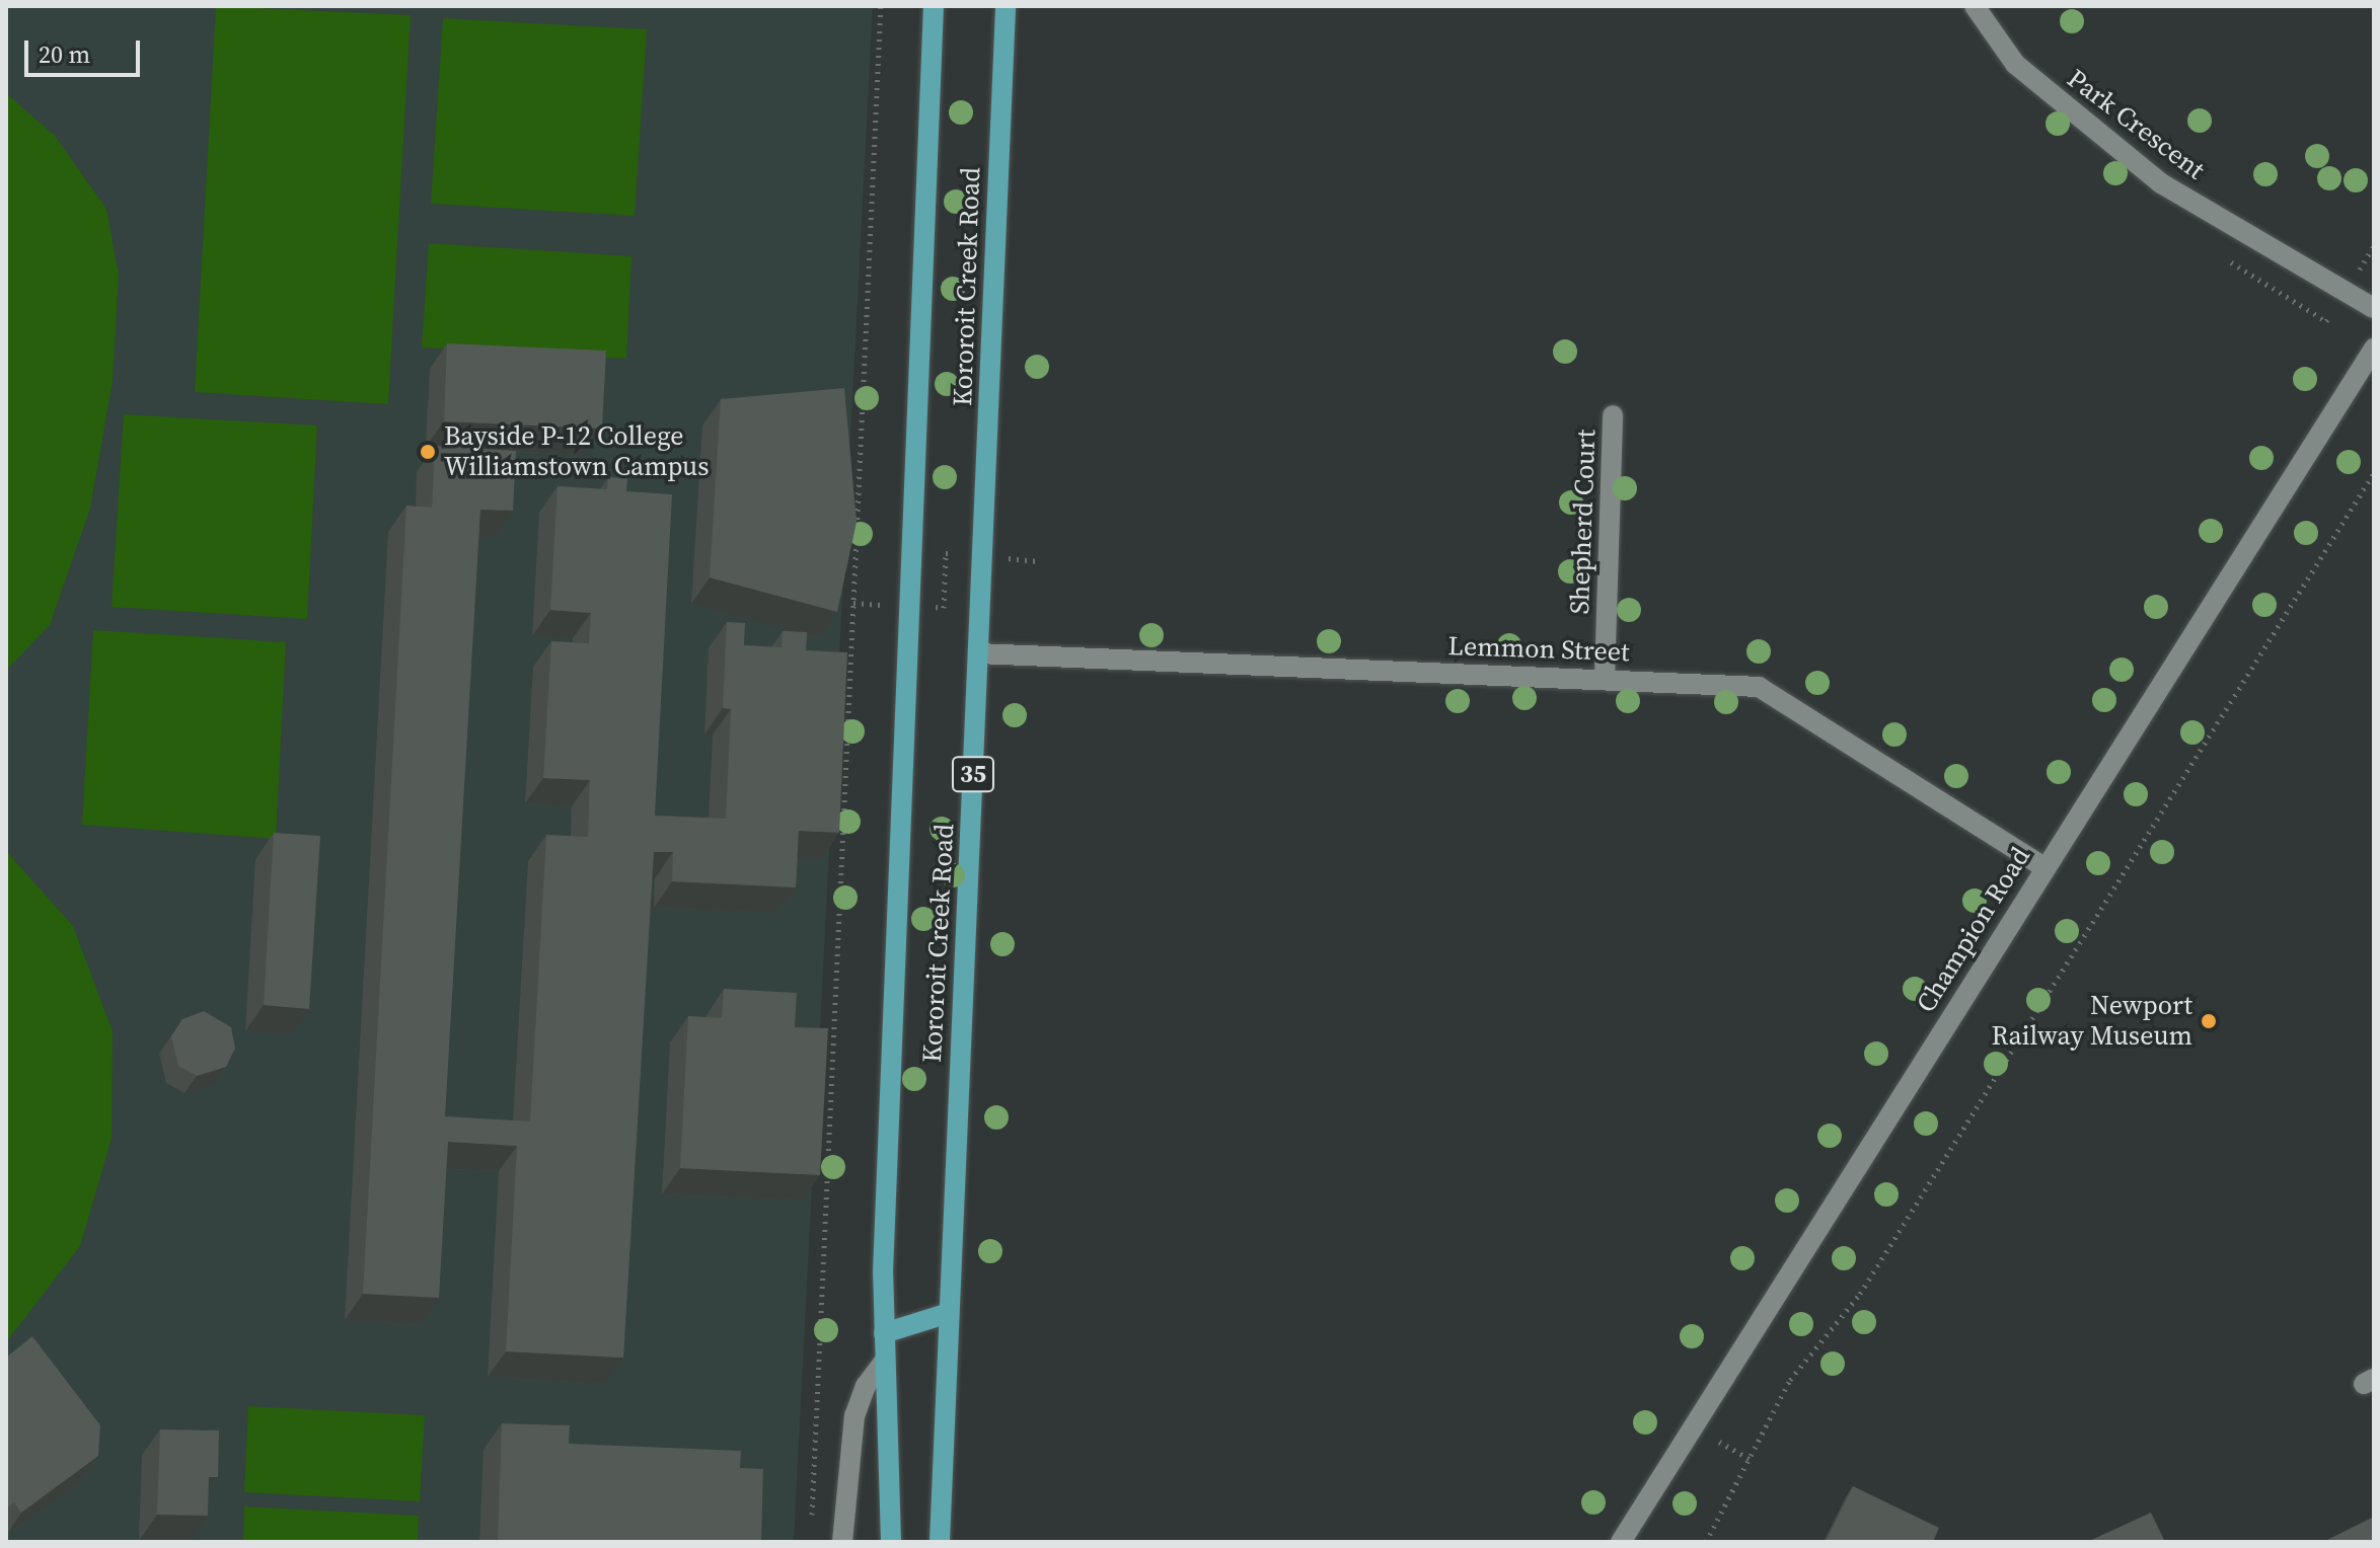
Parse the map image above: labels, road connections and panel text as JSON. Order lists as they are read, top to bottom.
{
  "streets": {
    "main road": ["Kororoit Creek Road", "35"],
    "street": [
      "Park Crescent",
      "Shepherd Court",
      "Lemmon Street",
      "Champion Road"
    ]
  },
  "crossings": [
    ["Kororoit Creek Road", "Lemmon Street"],
    ["Shepherd Court", "Lemmon Street"],
    ["Lemmon Street", "Champion Road"]
  ],
  "places": ["Bayside P-12 College Williamstown Campus", "Newport Railway Museum"],
  "scale_bar": "20 m"
}
